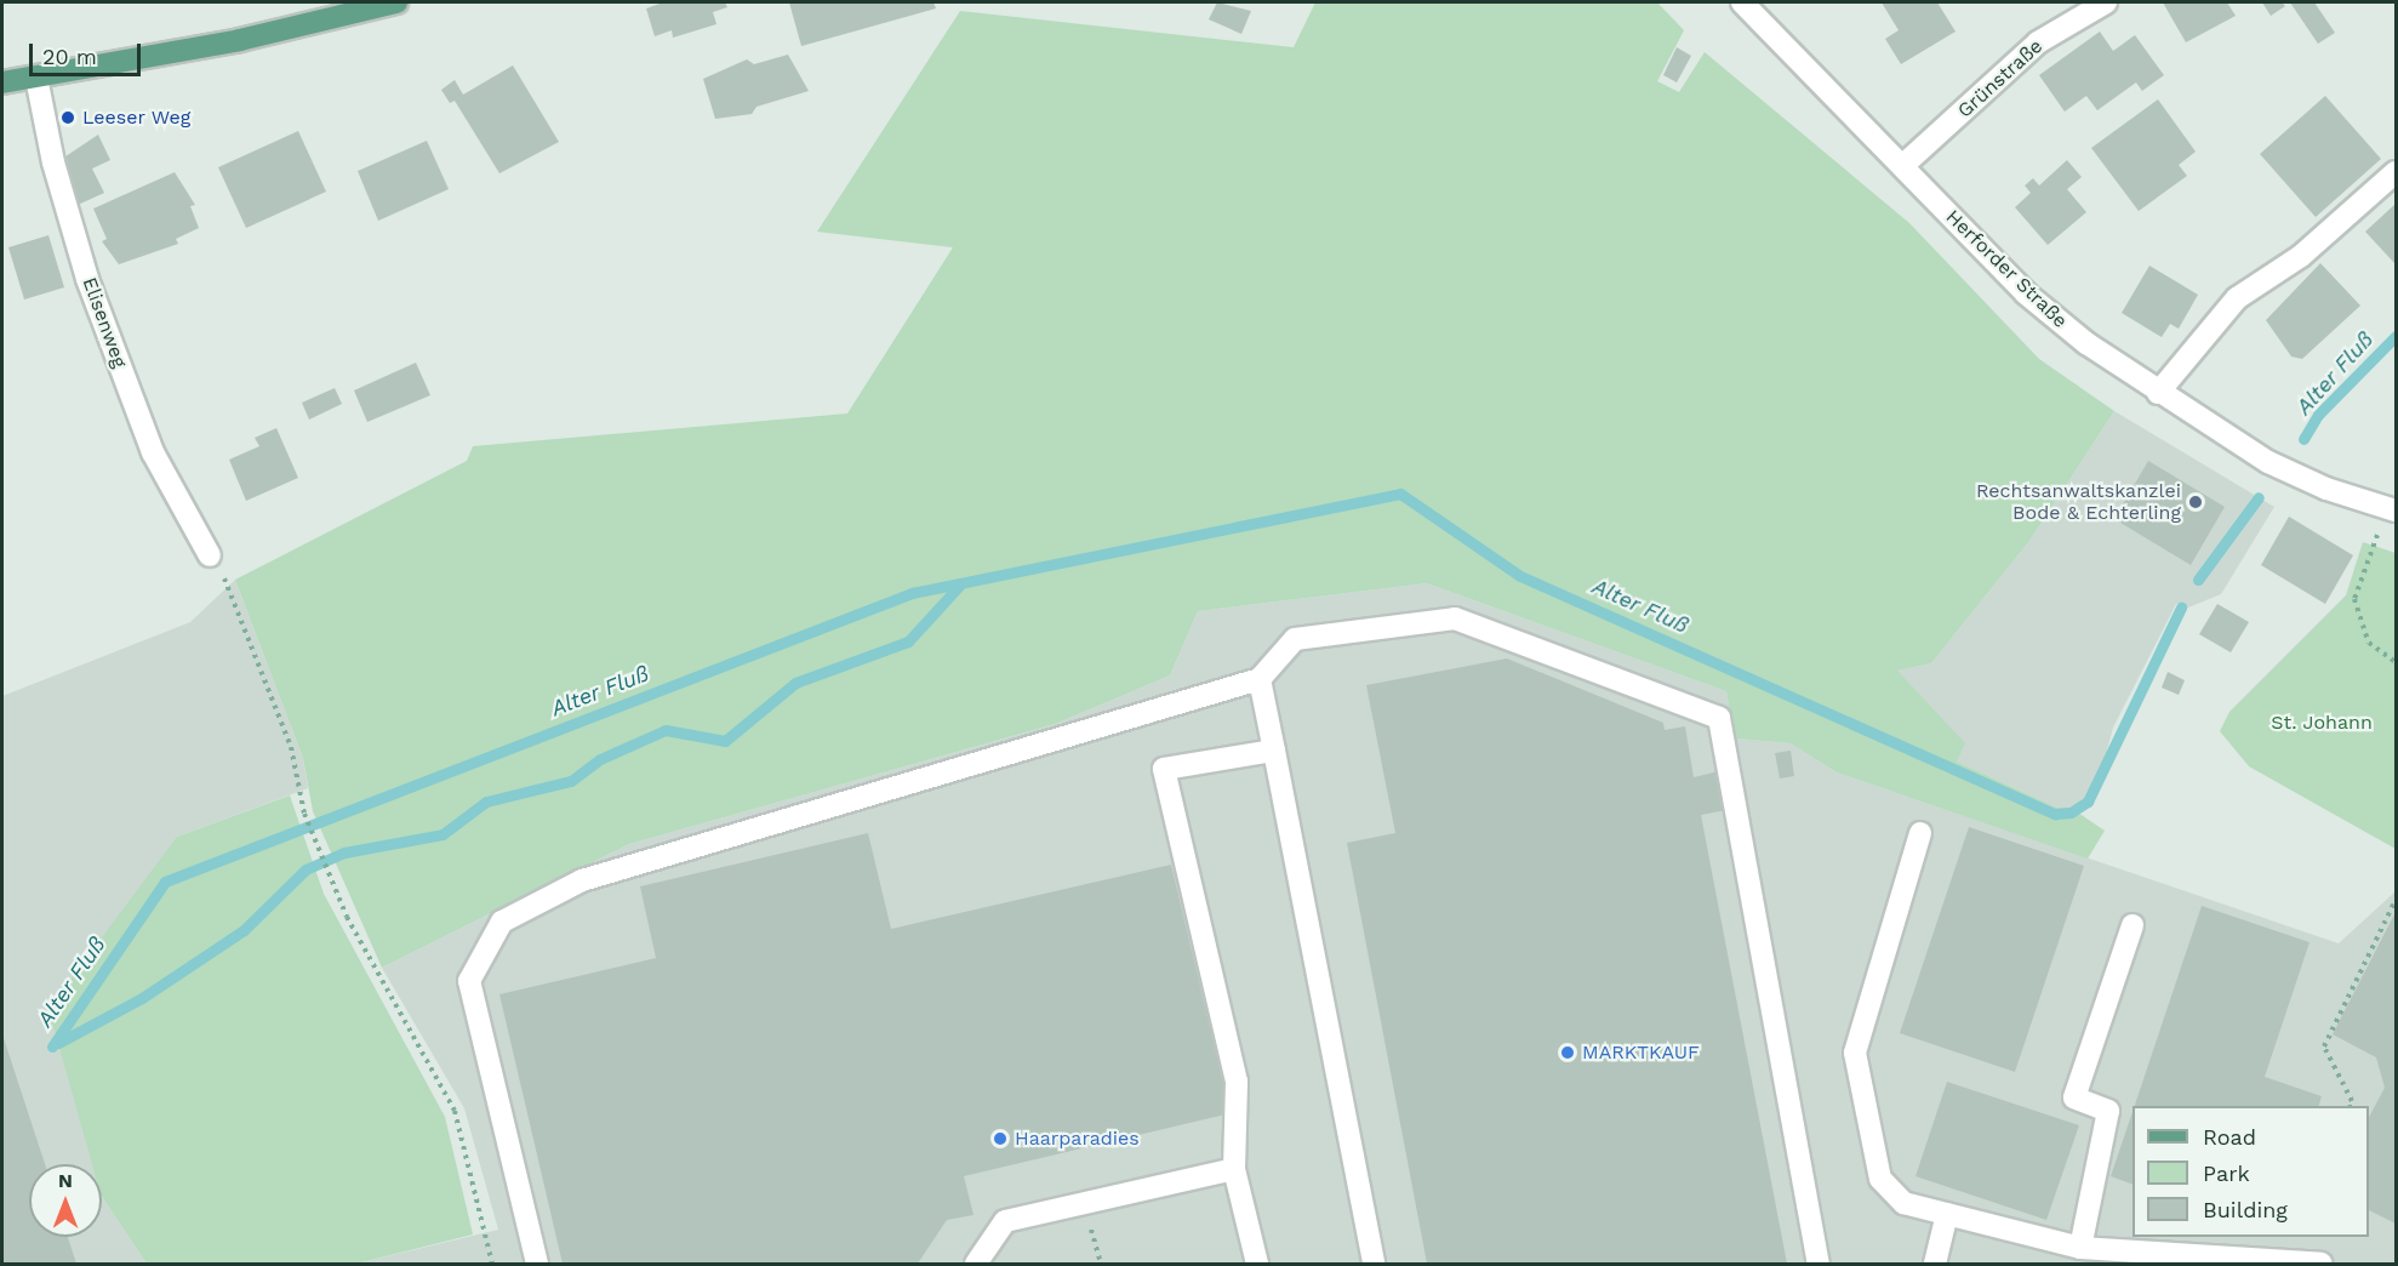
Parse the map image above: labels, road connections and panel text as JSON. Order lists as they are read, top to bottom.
{
  "streets": {
    "street": ["Grünstraße", "Herforder Straße", "Elisenweg"]
  },
  "crossings": [
    ["Grünstraße", "Herforder Straße"]
  ],
  "water": ["Alter Fluß"],
  "parks": ["St. Johann"],
  "places": [
    "Leeser Weg",
    "Rechtsanwaltskanzlei Bode & Echterling",
    "MARKTKAUF",
    "Haarparadies"
  ],
  "legend": ["Road", "Park", "Building"],
  "scale_bar": "20 m",
  "north": "top"
}
